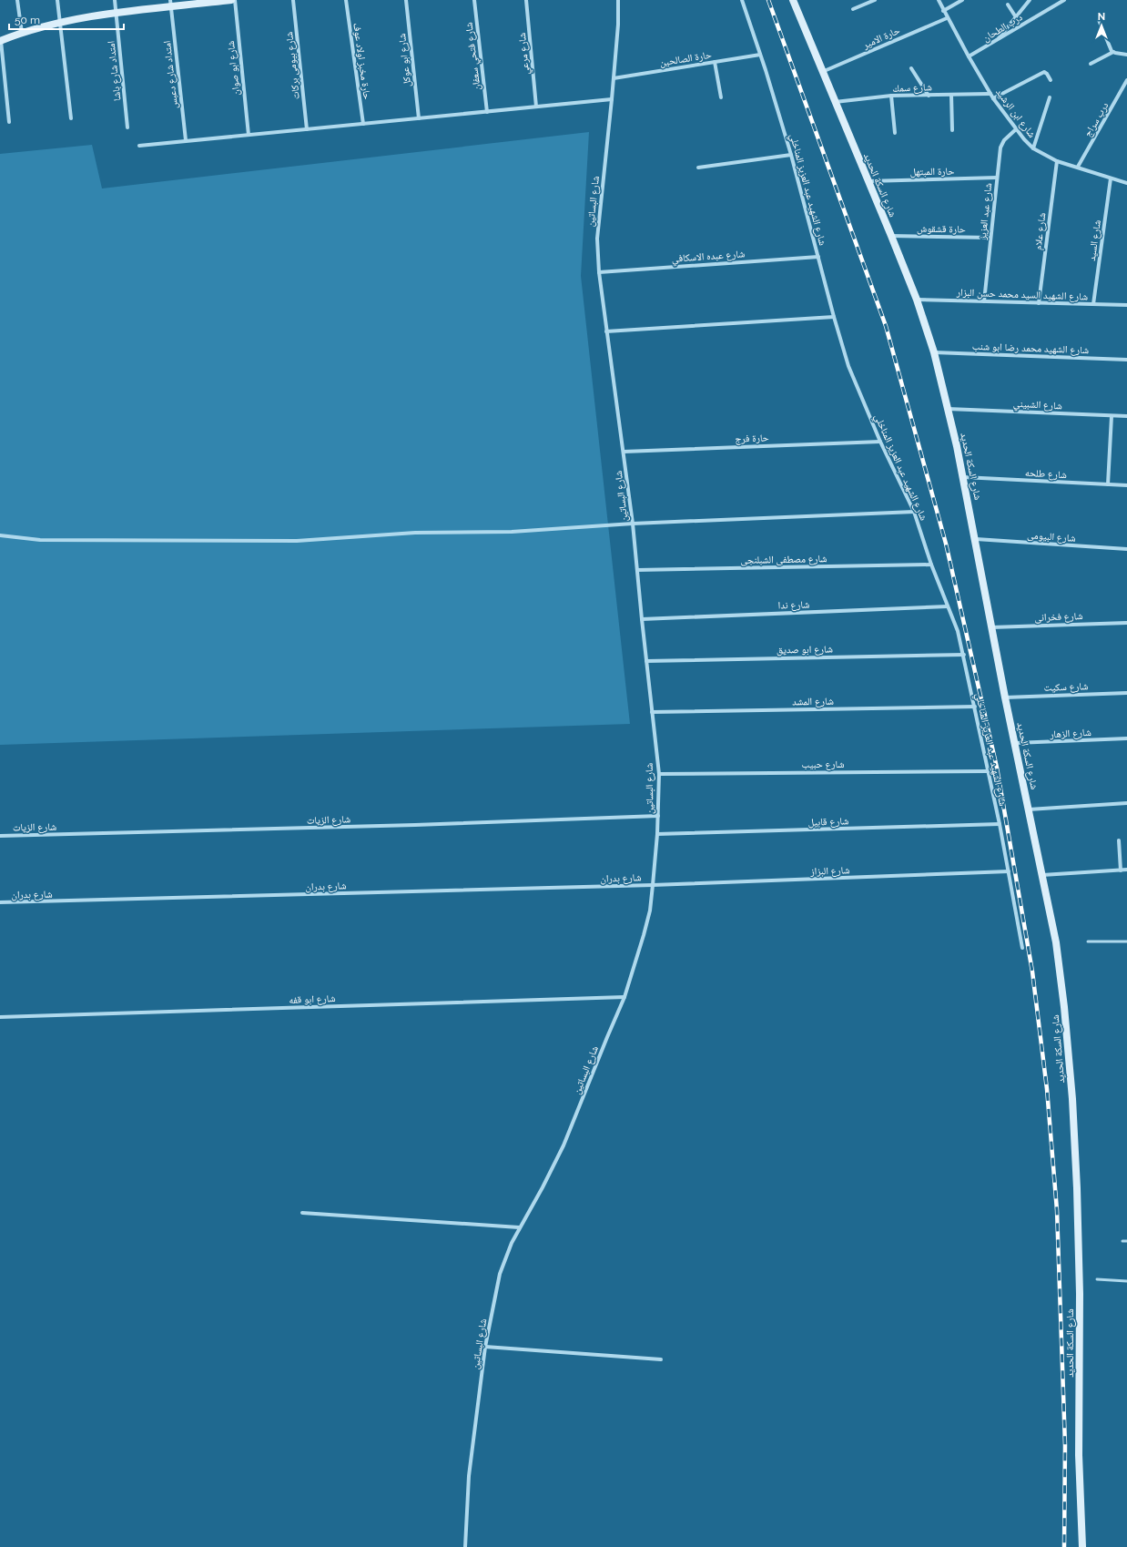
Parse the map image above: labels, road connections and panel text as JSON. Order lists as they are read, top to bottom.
{
  "streets": {
    "street": [
      "درب الطحان",
      "حارة الامير",
      "شارع مرعي",
      "شارع فتحي سعفان",
      "حارة الصالحين",
      "شارع ابو عوكل",
      "حارة مخبز اولاد عوف",
      "شارع بيومى بركات",
      "شارع ابو صوان",
      "امتداد شارع باشا",
      "امتداد شارع دعبس",
      "شارع سمك",
      "شارع ابن الرشيد",
      "درب سراج",
      "حارة المبتهل",
      "شارع السكة الحديد",
      "شارع الشهيد عبد العزيز المناخلي",
      "شارع البساتين",
      "شارع عبد العزيز",
      "حارة قشقوش",
      "شارع علام",
      "شارع السيد",
      "شارع عبده الاسكافي",
      "شارع الشهيد السيد محمد حسن البزار",
      "شارع الشهيد محمد رضا ابو شنب",
      "شارع الشبيني",
      "حارة فرج",
      "شارع طلحه",
      "شارع البيومى",
      "شارع مصطفى الشبلنجى",
      "شارع ندا",
      "شارع فخرانى",
      "شارع ابو صديق",
      "شارع سكيت",
      "شارع المشد",
      "شارع الزهار",
      "شارع حبيب",
      "شارع الزيات",
      "شارع قابيل",
      "شارع البزاز",
      "شارع بدران",
      "شارع ابو قفه"
    ]
  },
  "crossings": [
    ["درب الطحان", "شارع ابن الرشيد"],
    ["حارة الامير", "شارع ابن الرشيد"],
    ["حارة الامير", "شارع السكة الحديد"],
    ["حارة الصالحين", "شارع الشهيد عبد العزيز المناخلي"],
    ["حارة الصالحين", "شارع البساتين"],
    ["شارع سمك", "شارع ابن الرشيد"],
    ["شارع سمك", "شارع السكة الحديد"],
    ["شارع ابن الرشيد", "درب سراج"],
    ["شارع ابن الرشيد", "شارع عبد العزيز"],
    ["شارع ابن الرشيد", "شارع علام"],
    ["شارع ابن الرشيد", "شارع السيد"],
    ["حارة المبتهل", "شارع السكة الحديد"],
    ["حارة المبتهل", "شارع عبد العزيز"],
    ["شارع السكة الحديد", "حارة قشقوش"],
    ["شارع السكة الحديد", "شارع الشهيد السيد محمد حسن البزار"],
    ["شارع السكة الحديد", "شارع الشهيد محمد رضا ابو شنب"],
    ["شارع السكة الحديد", "شارع الشبيني"],
    ["شارع السكة الحديد", "شارع طلحه"],
    ["شارع السكة الحديد", "شارع البيومى"],
    ["شارع السكة الحديد", "شارع فخرانى"],
    ["شارع السكة الحديد", "شارع سكيت"],
    ["شارع السكة الحديد", "شارع الزهار"],
    ["شارع الشهيد عبد العزيز المناخلي", "شارع عبده الاسكافي"],
    ["شارع الشهيد عبد العزيز المناخلي", "حارة فرج"],
    ["شارع الشهيد عبد العزيز المناخلي", "شارع مصطفى الشبلنجى"],
    ["شارع الشهيد عبد العزيز المناخلي", "شارع ندا"],
    ["شارع الشهيد عبد العزيز المناخلي", "شارع ابو صديق"],
    ["شارع الشهيد عبد العزيز المناخلي", "شارع المشد"],
    ["شارع الشهيد عبد العزيز المناخلي", "شارع حبيب"],
    ["شارع الشهيد عبد العزيز المناخلي", "شارع قابيل"],
    ["شارع الشهيد عبد العزيز المناخلي", "شارع البزاز"],
    ["شارع البساتين", "شارع عبده الاسكافي"],
    ["شارع البساتين", "حارة فرج"],
    ["شارع البساتين", "شارع مصطفى الشبلنجى"],
    ["شارع البساتين", "شارع ندا"],
    ["شارع البساتين", "شارع ابو صديق"],
    ["شارع البساتين", "شارع المشد"],
    ["شارع البساتين", "شارع حبيب"],
    ["شارع البساتين", "شارع الزيات"],
    ["شارع البساتين", "شارع قابيل"],
    ["شارع البساتين", "شارع البزاز"],
    ["شارع البساتين", "شارع بدران"],
    ["شارع البساتين", "شارع ابو قفه"],
    ["شارع عبد العزيز", "حارة قشقوش"],
    ["شارع عبد العزيز", "شارع الشهيد السيد محمد حسن البزار"],
    ["شارع علام", "شارع الشهيد السيد محمد حسن البزار"],
    ["شارع السيد", "شارع الشهيد السيد محمد حسن البزار"],
    ["شارع البزاز", "شارع بدران"]
  ],
  "scale_bar": "50 m",
  "north": "top"
}
